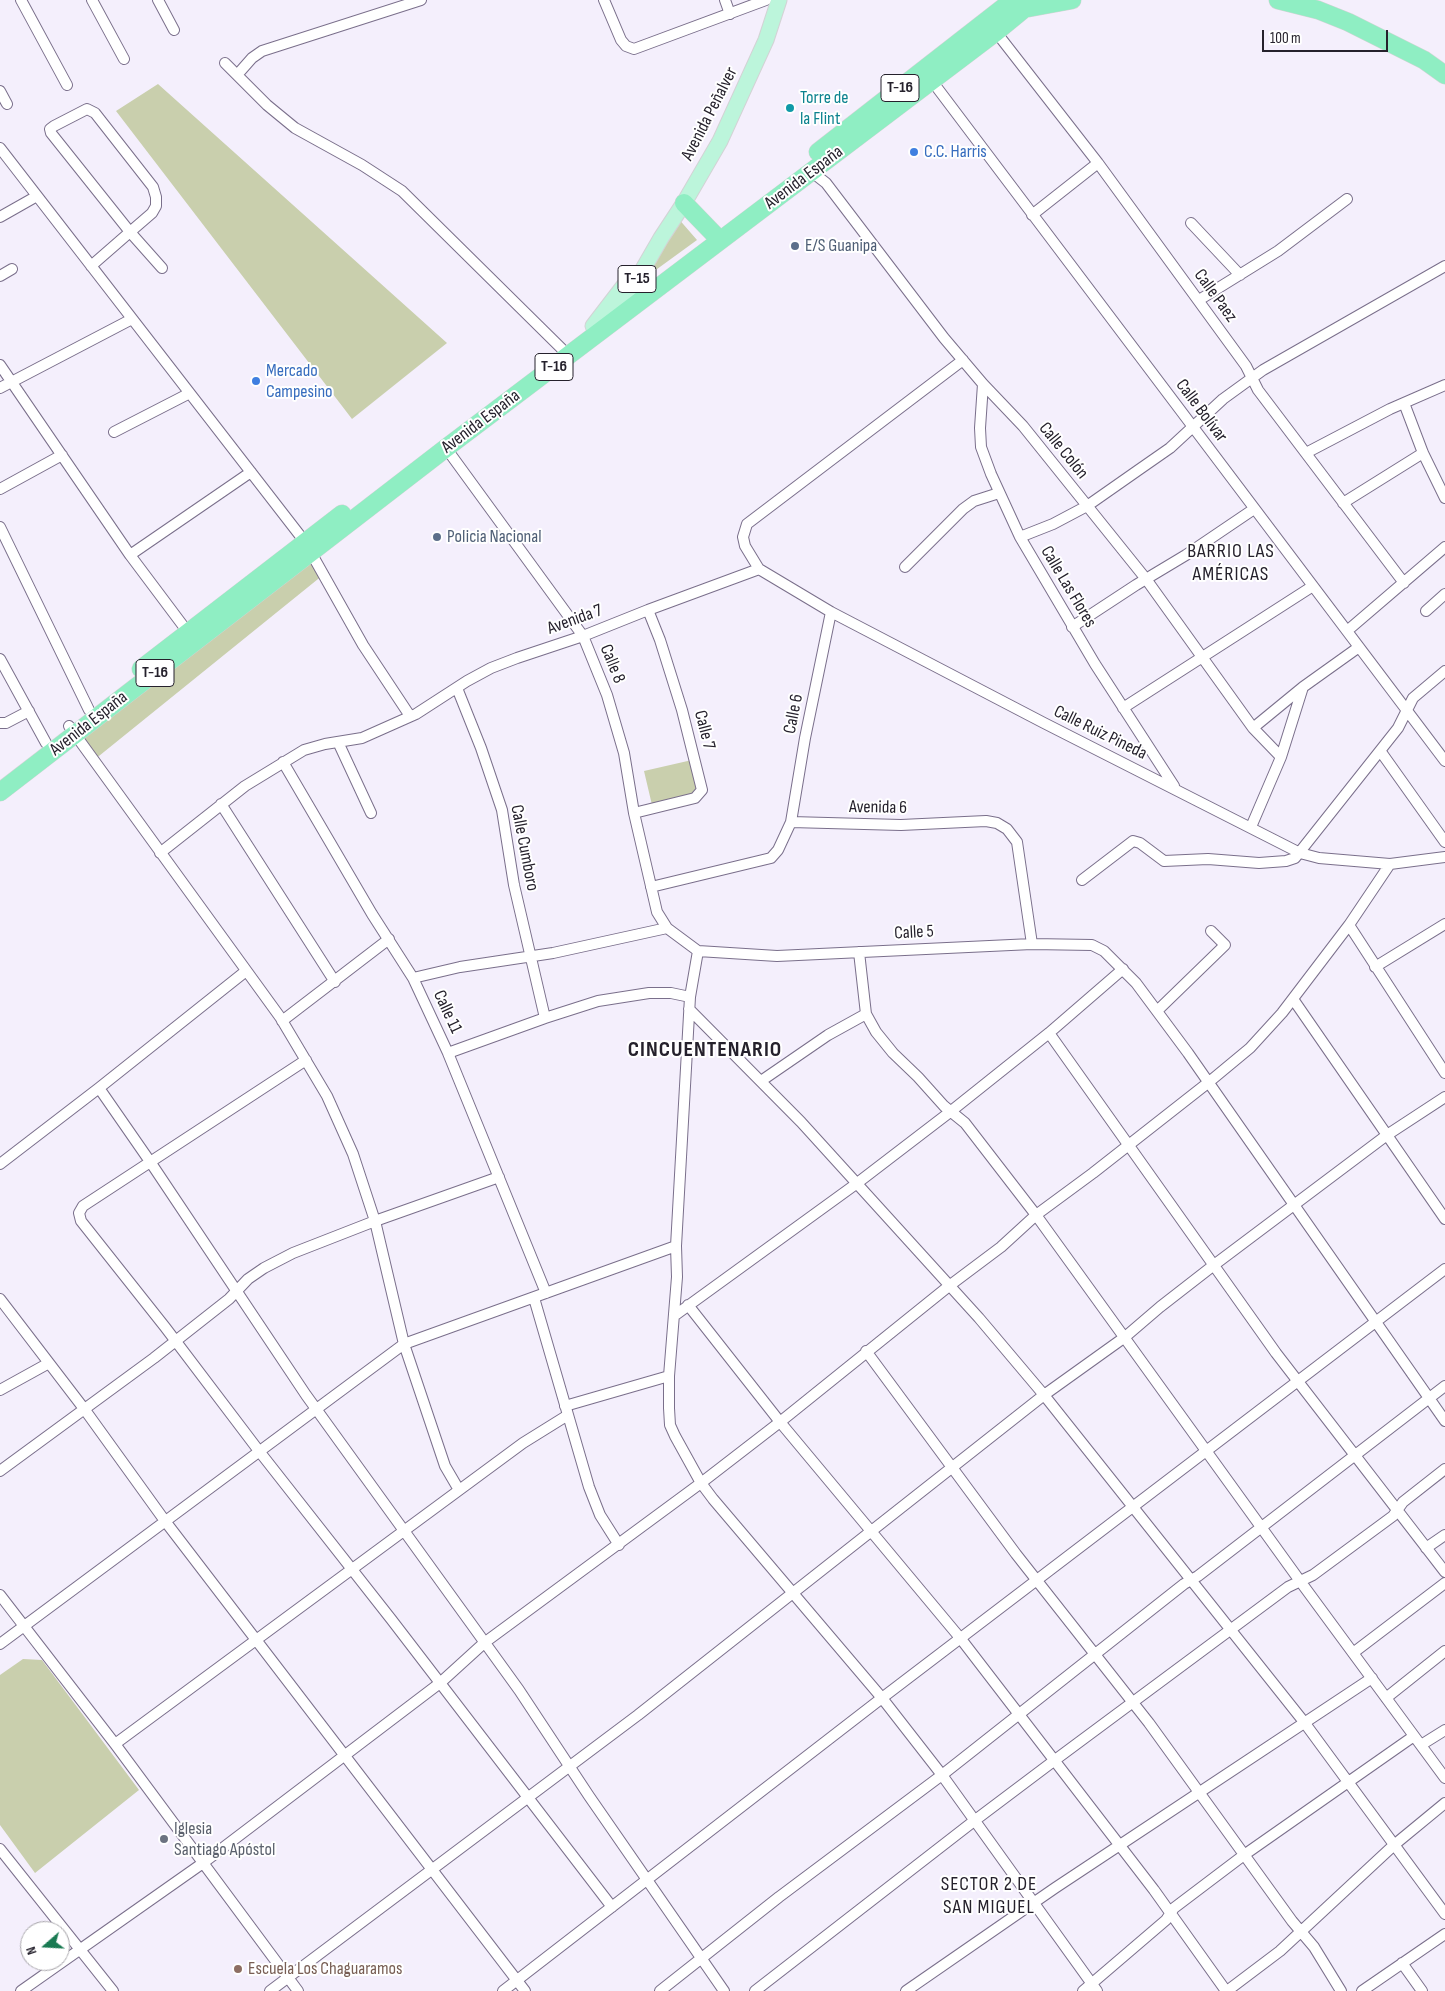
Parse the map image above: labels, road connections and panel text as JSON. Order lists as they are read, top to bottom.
{
  "streets": {
    "highway": ["T-16", "Avenida España"],
    "main road": ["Avenida Peñalver", "T-15"],
    "street": [
      "Calle Paez",
      "Calle Bolívar",
      "Calle Colón",
      "Calle Las Flores",
      "Avenida 7",
      "Calle 8",
      "Calle 6",
      "Calle 7",
      "Calle Ruiz Pineda",
      "Avenida 6",
      "Calle Cumboro",
      "Calle 5",
      "Calle 11"
    ]
  },
  "crossings": [
    ["T-16", "Avenida Peñalver"],
    ["T-16", "Avenida España"],
    ["T-16", "T-15"],
    ["Avenida Peñalver", "T-15"],
    ["Avenida España", "T-15"],
    ["Avenida España", "Calle Paez"],
    ["Avenida España", "Calle Bolívar"],
    ["Avenida España", "Calle Colón"],
    ["Avenida España", "Calle 8"],
    ["Calle Colón", "Calle Las Flores"],
    ["Calle Las Flores", "Calle Ruiz Pineda"],
    ["Avenida 7", "Calle 8"],
    ["Avenida 7", "Calle 7"],
    ["Avenida 7", "Calle Ruiz Pineda"],
    ["Avenida 7", "Calle Cumboro"],
    ["Avenida 7", "Calle 11"],
    ["Calle 8", "Calle 7"],
    ["Calle 6", "Calle Ruiz Pineda"],
    ["Calle 6", "Avenida 6"],
    ["Avenida 6", "Calle 5"]
  ],
  "districts": ["BARRIO LAS AMÉRICAS", "CINCUENTENARIO", "SECTOR 2 DE SAN MIGUEL"],
  "places": [
    "Torre de la Flint",
    "C.C. Harris",
    "E/S Guanipa",
    "Mercado Campesino",
    "Policia Nacional",
    "Iglesia Santiago Apóstol",
    "Escuela Los Chaguaramos"
  ],
  "scale_bar": "100 m",
  "north": "left"
}
